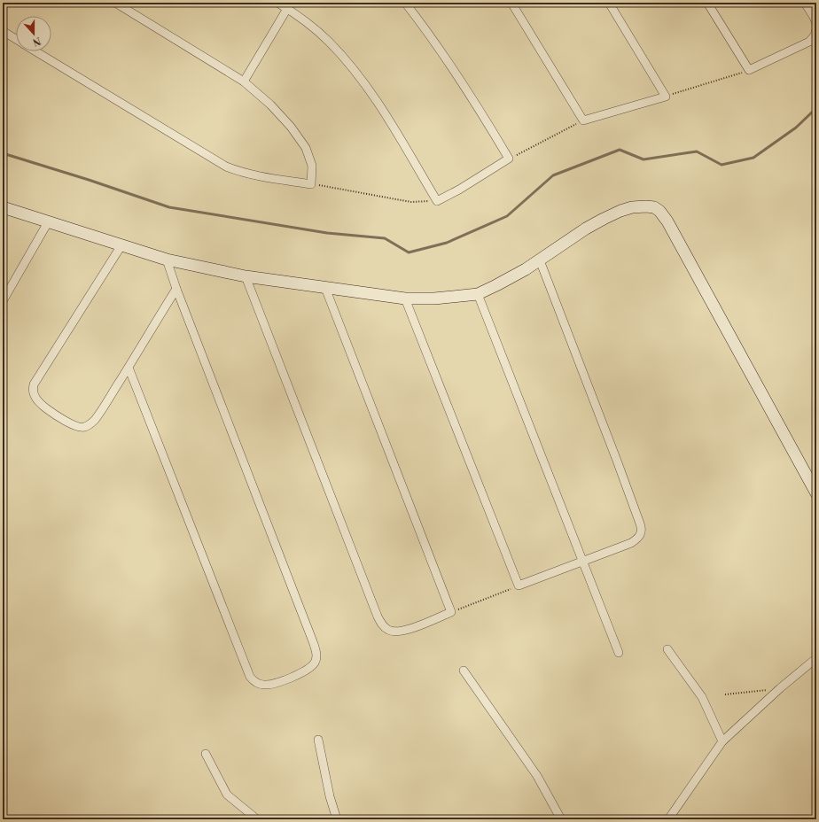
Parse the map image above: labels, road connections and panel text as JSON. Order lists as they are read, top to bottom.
{
  "north": "bottom"
}
